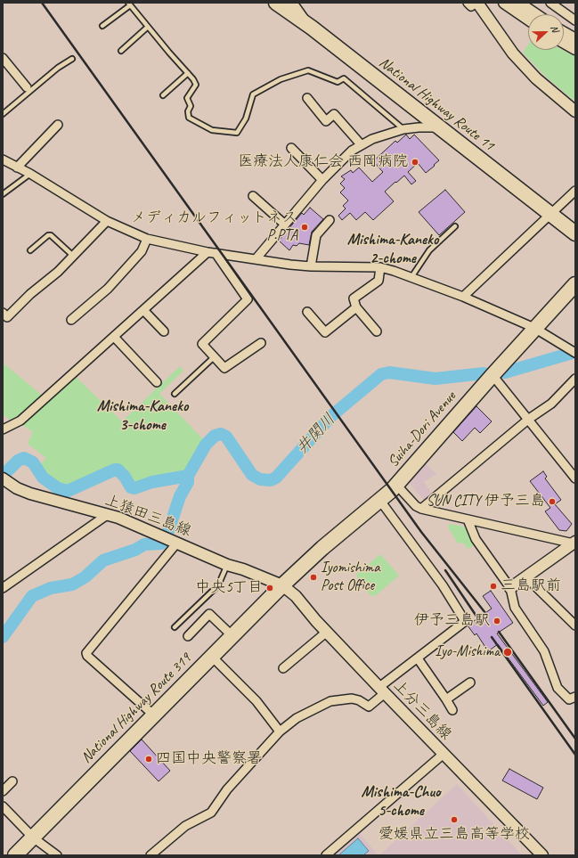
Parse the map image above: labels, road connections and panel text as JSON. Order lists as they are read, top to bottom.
{
  "streets": {
    "highway": ["National Highway Route 11", "Suiha-Dori Avenue", "National Highway Route 319"],
    "main road": ["上猿田三島線", "上分三島線"]
  },
  "crossings": [
    ["Suiha-Dori Avenue", "上猿田三島線"],
    ["Suiha-Dori Avenue", "National Highway Route 319"],
    ["Suiha-Dori Avenue", "上分三島線"],
    ["上猿田三島線", "National Highway Route 319"],
    ["上猿田三島線", "上分三島線"],
    ["National Highway Route 319", "上分三島線"]
  ],
  "districts": ["Mishima-Kaneko 2-chome", "Mishima-Kaneko 3-chome", "Mishima-Chuo 5-chome"],
  "water": ["井関川"],
  "places": [
    "医療法人康仁会 西岡病院",
    "メディカルフィットネス P.PTA",
    "SUN CITY 伊予三島",
    "Iyomishima Post Office",
    "三島駅前",
    "中央5丁目",
    "伊予三島駅",
    "Iyo-Mishima",
    "四国中央警察署",
    "愛媛県立三島高等学校"
  ],
  "north": "right"
}
